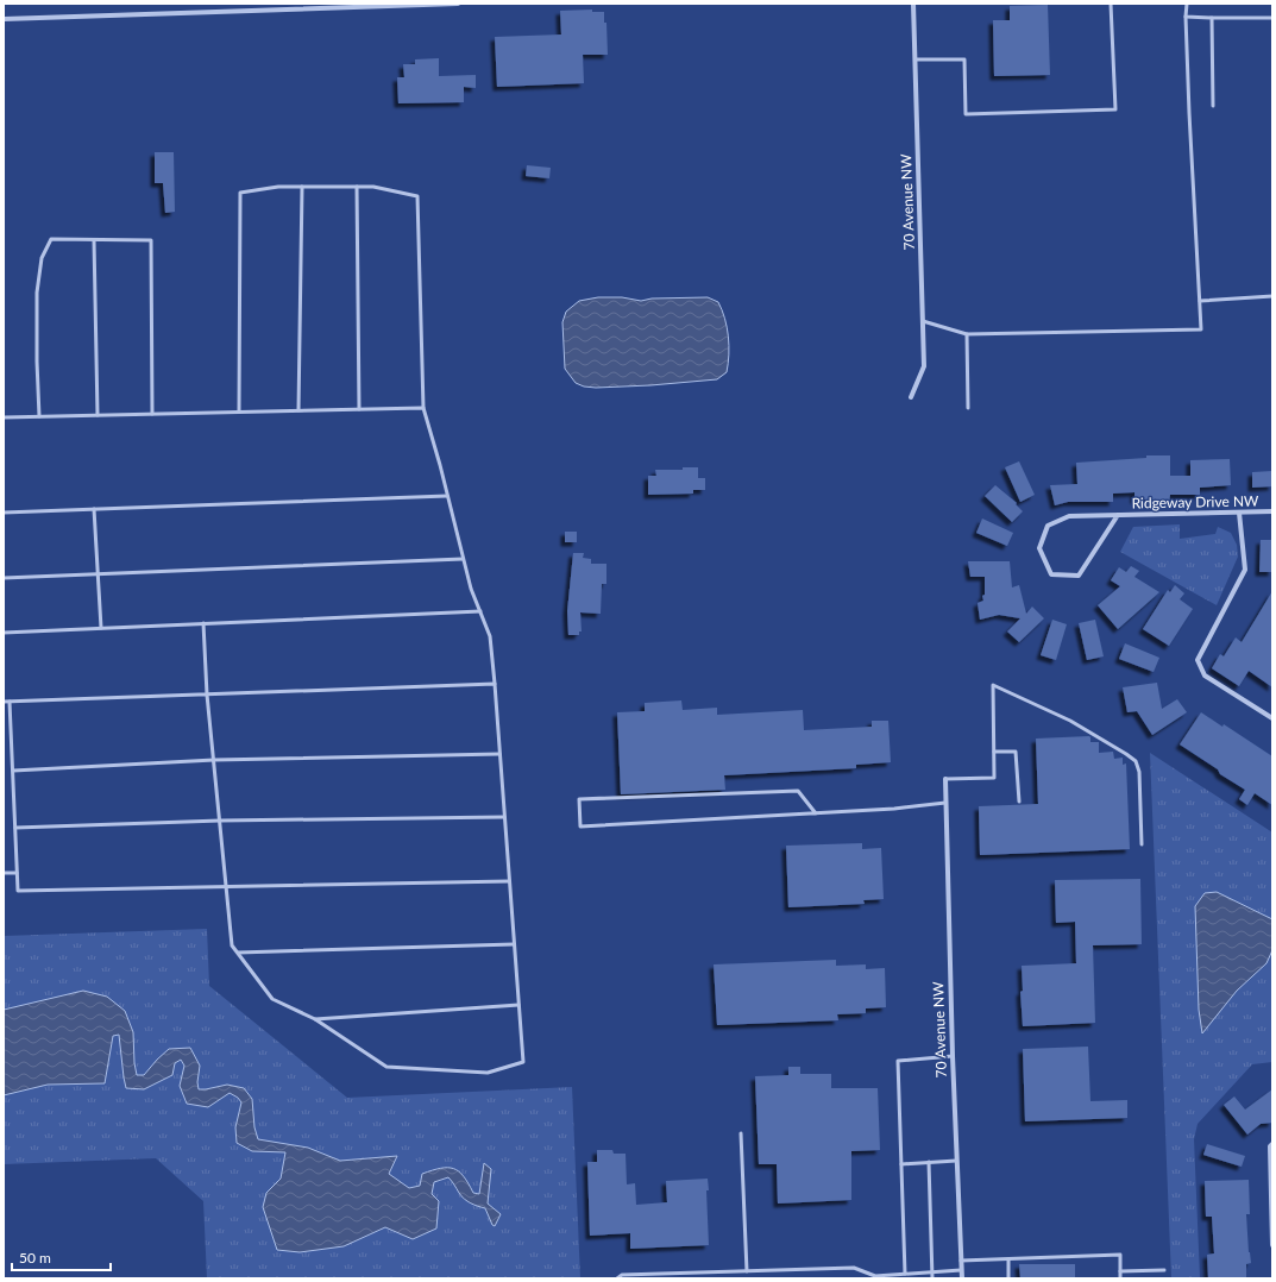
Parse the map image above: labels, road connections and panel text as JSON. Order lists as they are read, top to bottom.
{
  "streets": {
    "street": ["70 Avenue NW", "Ridgeway Drive NW"]
  },
  "scale_bar": "50 m"
}
